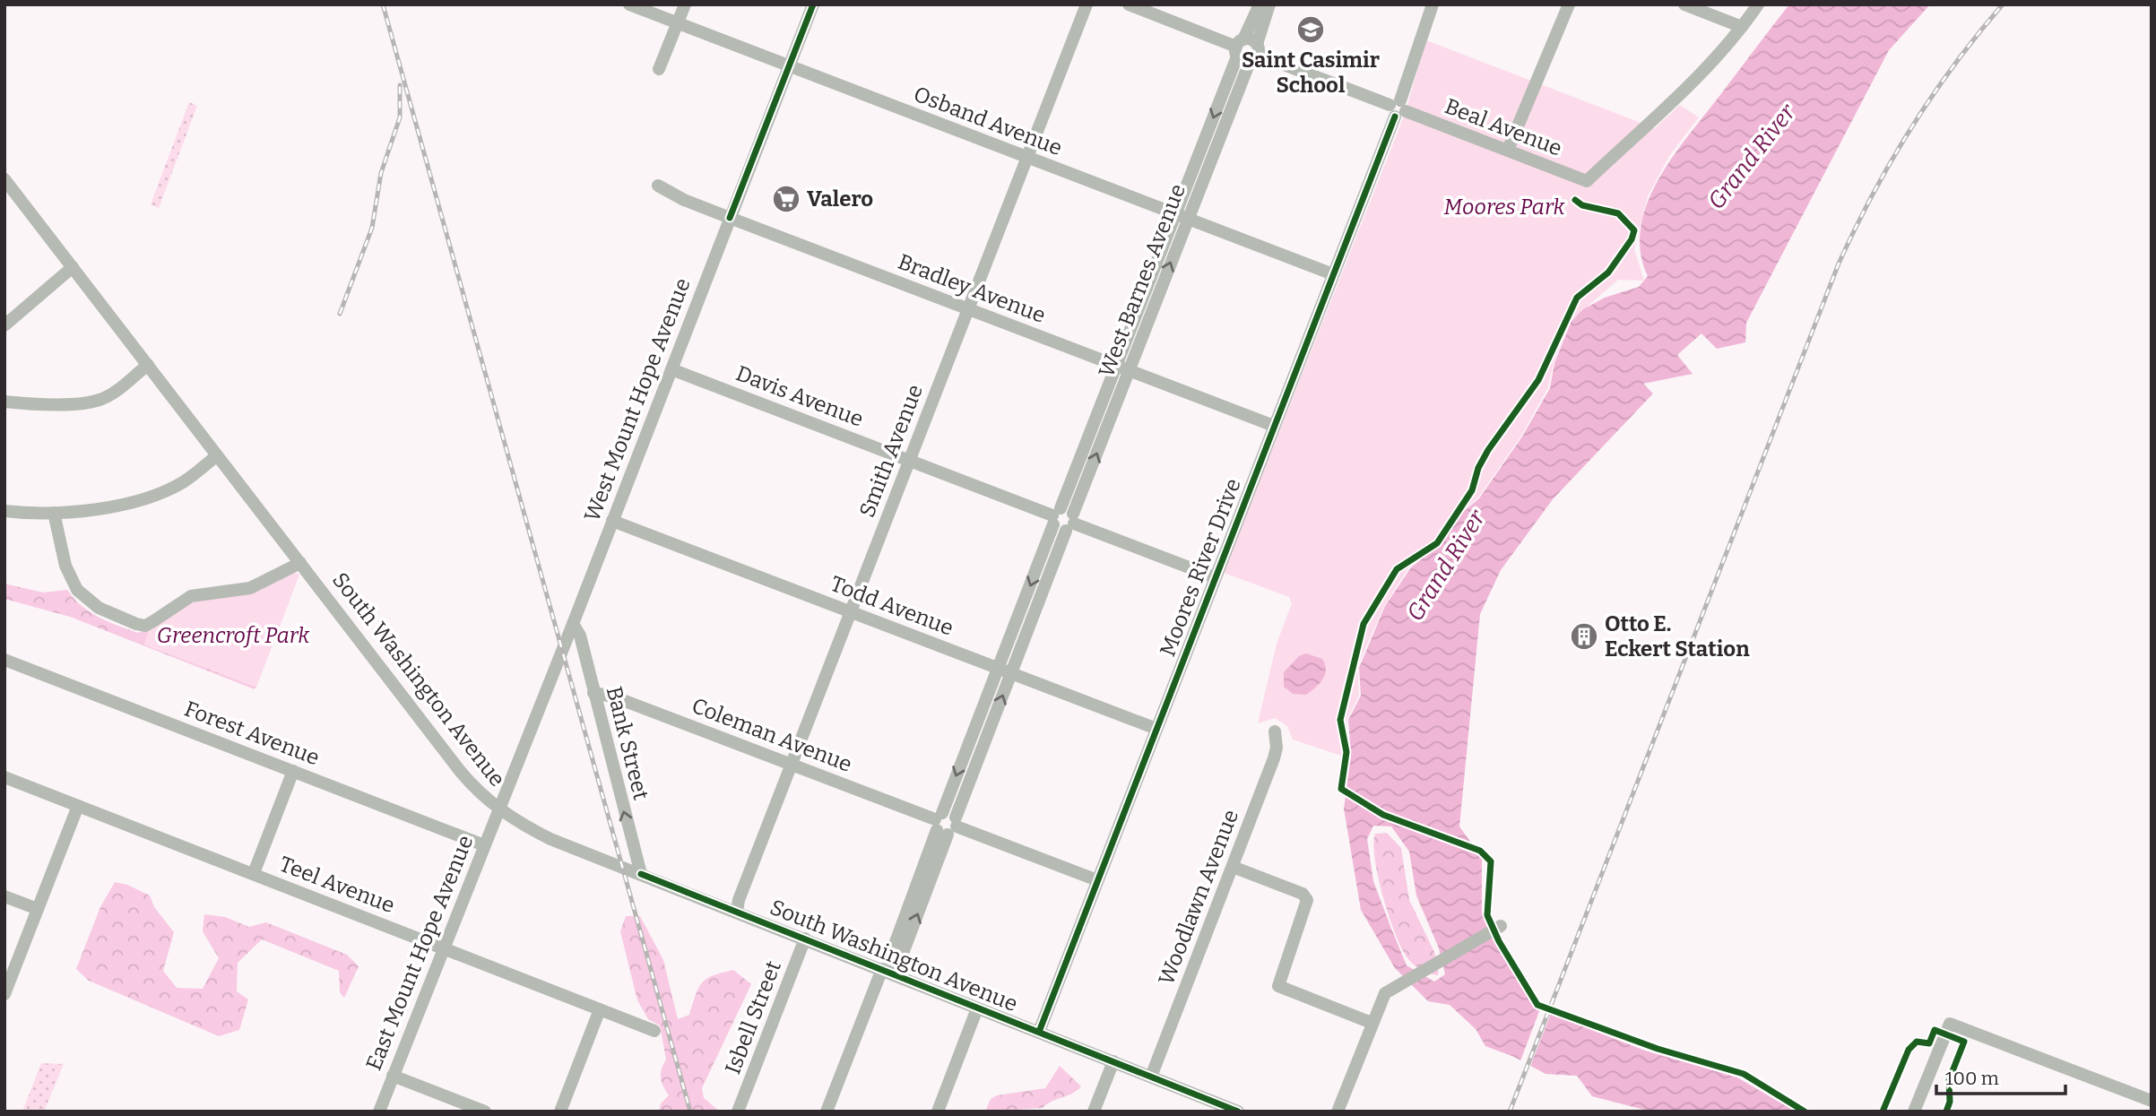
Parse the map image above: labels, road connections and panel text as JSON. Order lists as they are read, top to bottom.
{
  "streets": {
    "street": [
      "Osband Avenue",
      "Beal Avenue",
      "West Barnes Avenue",
      "Bradley Avenue",
      "Davis Avenue",
      "West Mount Hope Avenue",
      "Smith Avenue",
      "Moores River Drive",
      "Todd Avenue",
      "South Washington Avenue",
      "Forest Avenue",
      "Coleman Avenue",
      "Bank Street",
      "Teel Avenue",
      "Woodlawn Avenue",
      "East Mount Hope Avenue",
      "Isbell Street"
    ]
  },
  "crossings": [
    ["Osband Avenue", "West Barnes Avenue"],
    ["Osband Avenue", "West Mount Hope Avenue"],
    ["Osband Avenue", "Smith Avenue"],
    ["Osband Avenue", "Moores River Drive"],
    ["Beal Avenue", "West Barnes Avenue"],
    ["Beal Avenue", "Moores River Drive"],
    ["West Barnes Avenue", "Bradley Avenue"],
    ["West Barnes Avenue", "Davis Avenue"],
    ["West Barnes Avenue", "Todd Avenue"],
    ["West Barnes Avenue", "South Washington Avenue"],
    ["West Barnes Avenue", "Coleman Avenue"],
    ["Bradley Avenue", "West Mount Hope Avenue"],
    ["Bradley Avenue", "Smith Avenue"],
    ["Bradley Avenue", "Moores River Drive"],
    ["Davis Avenue", "West Mount Hope Avenue"],
    ["Davis Avenue", "Smith Avenue"],
    ["Davis Avenue", "Moores River Drive"],
    ["West Mount Hope Avenue", "Todd Avenue"],
    ["West Mount Hope Avenue", "South Washington Avenue"],
    ["West Mount Hope Avenue", "Bank Street"],
    ["West Mount Hope Avenue", "East Mount Hope Avenue"],
    ["Smith Avenue", "Todd Avenue"],
    ["Smith Avenue", "South Washington Avenue"],
    ["Smith Avenue", "Coleman Avenue"],
    ["Moores River Drive", "Todd Avenue"],
    ["Moores River Drive", "South Washington Avenue"],
    ["Moores River Drive", "Coleman Avenue"],
    ["South Washington Avenue", "Bank Street"],
    ["South Washington Avenue", "Woodlawn Avenue"],
    ["South Washington Avenue", "East Mount Hope Avenue"],
    ["South Washington Avenue", "Isbell Street"],
    ["Forest Avenue", "East Mount Hope Avenue"],
    ["Coleman Avenue", "Bank Street"],
    ["Teel Avenue", "East Mount Hope Avenue"]
  ],
  "one_way": ["Bank Street"],
  "water": ["Grand River"],
  "parks": ["Moores Park", "Greencroft Park"],
  "places": {
    "school or university": ["Saint Casimir School"],
    "supermarket": ["Valero"],
    "building": ["Otto E. Eckert Station"]
  },
  "scale_bar": "100 m"
}
